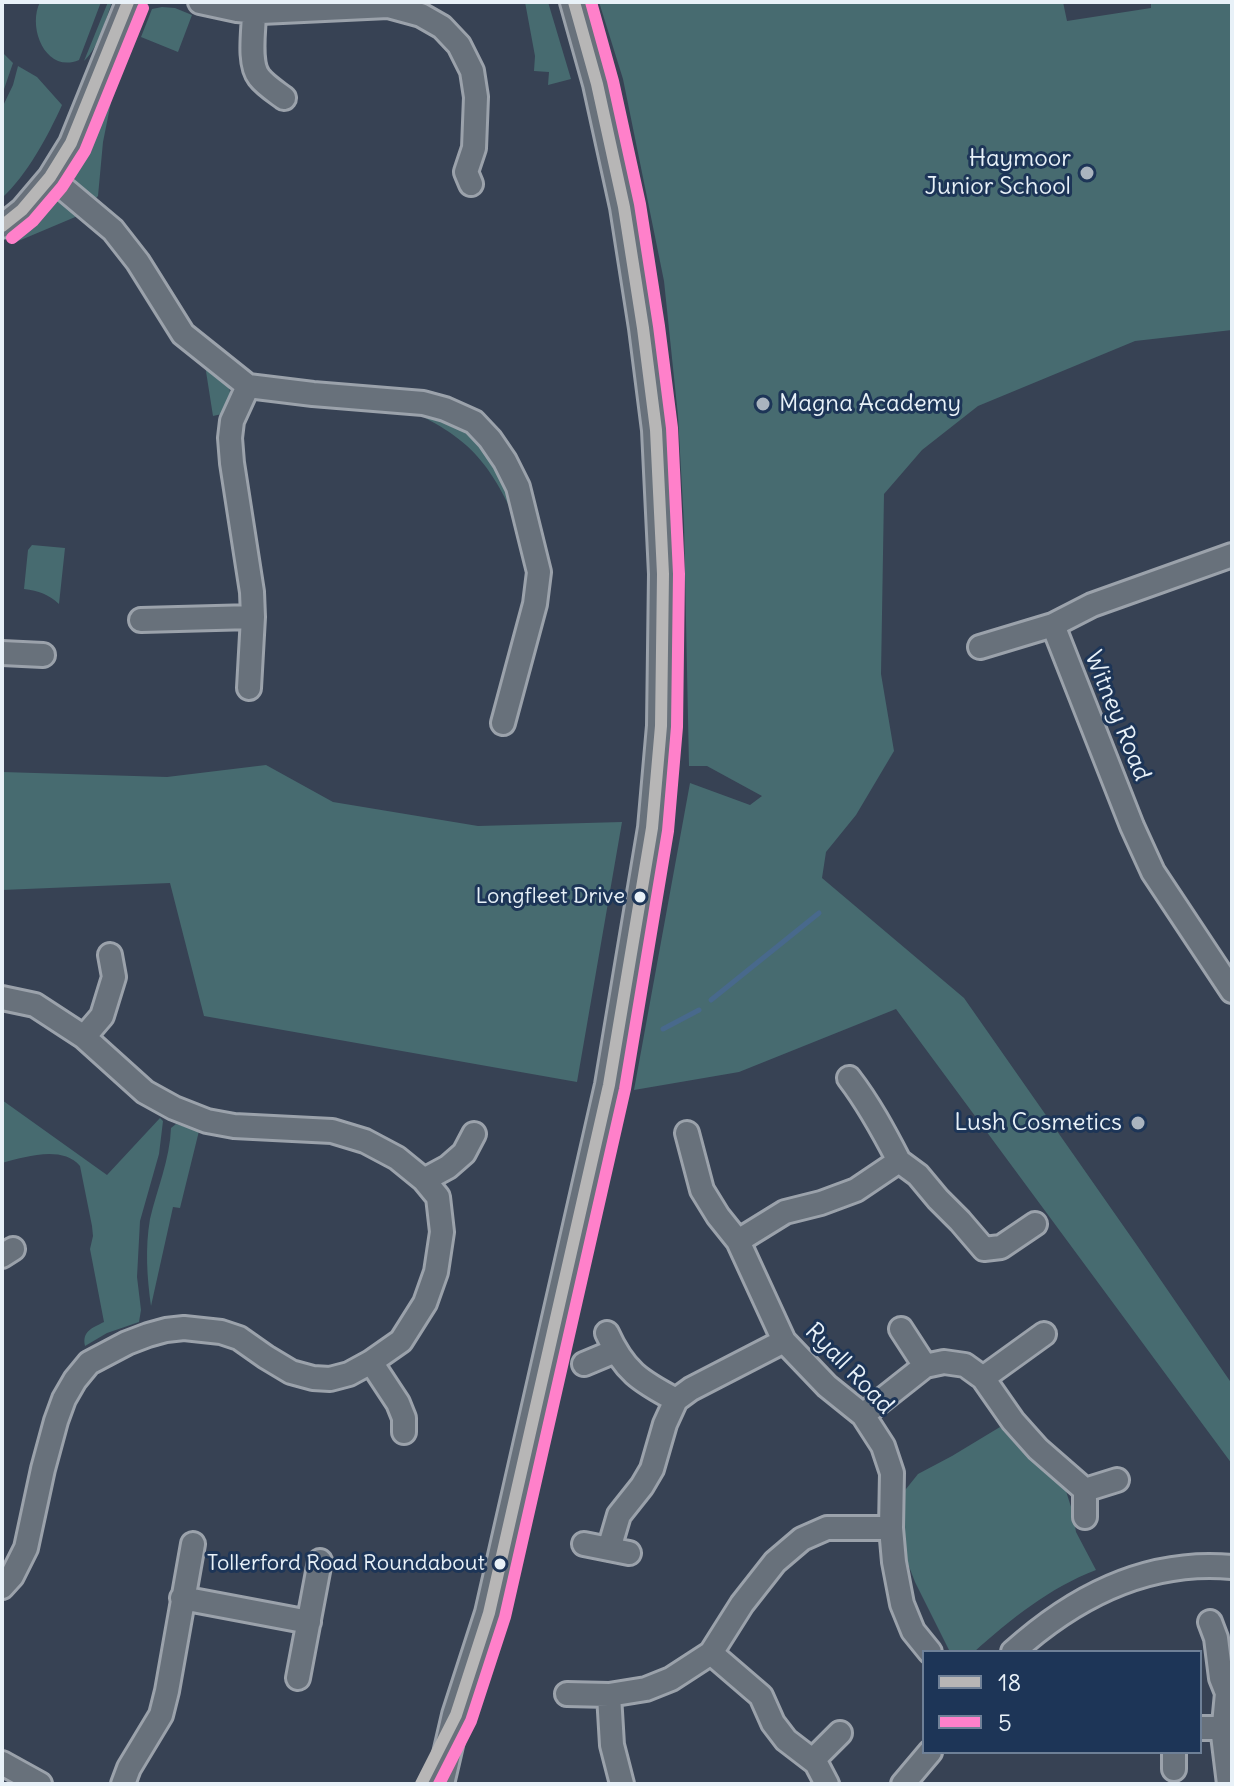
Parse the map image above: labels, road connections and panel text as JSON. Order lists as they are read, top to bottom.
{
  "streets": {
    "street": ["Witney Road", "Ryall Road"]
  },
  "places": [
    "Haymoor Junior School",
    "Magna Academy",
    "Longfleet Drive",
    "Lush Cosmetics",
    "Tollerford Road Roundabout"
  ],
  "lines": ["transit line 18", "transit line 5"],
  "legend": ["18", "5"]
}
